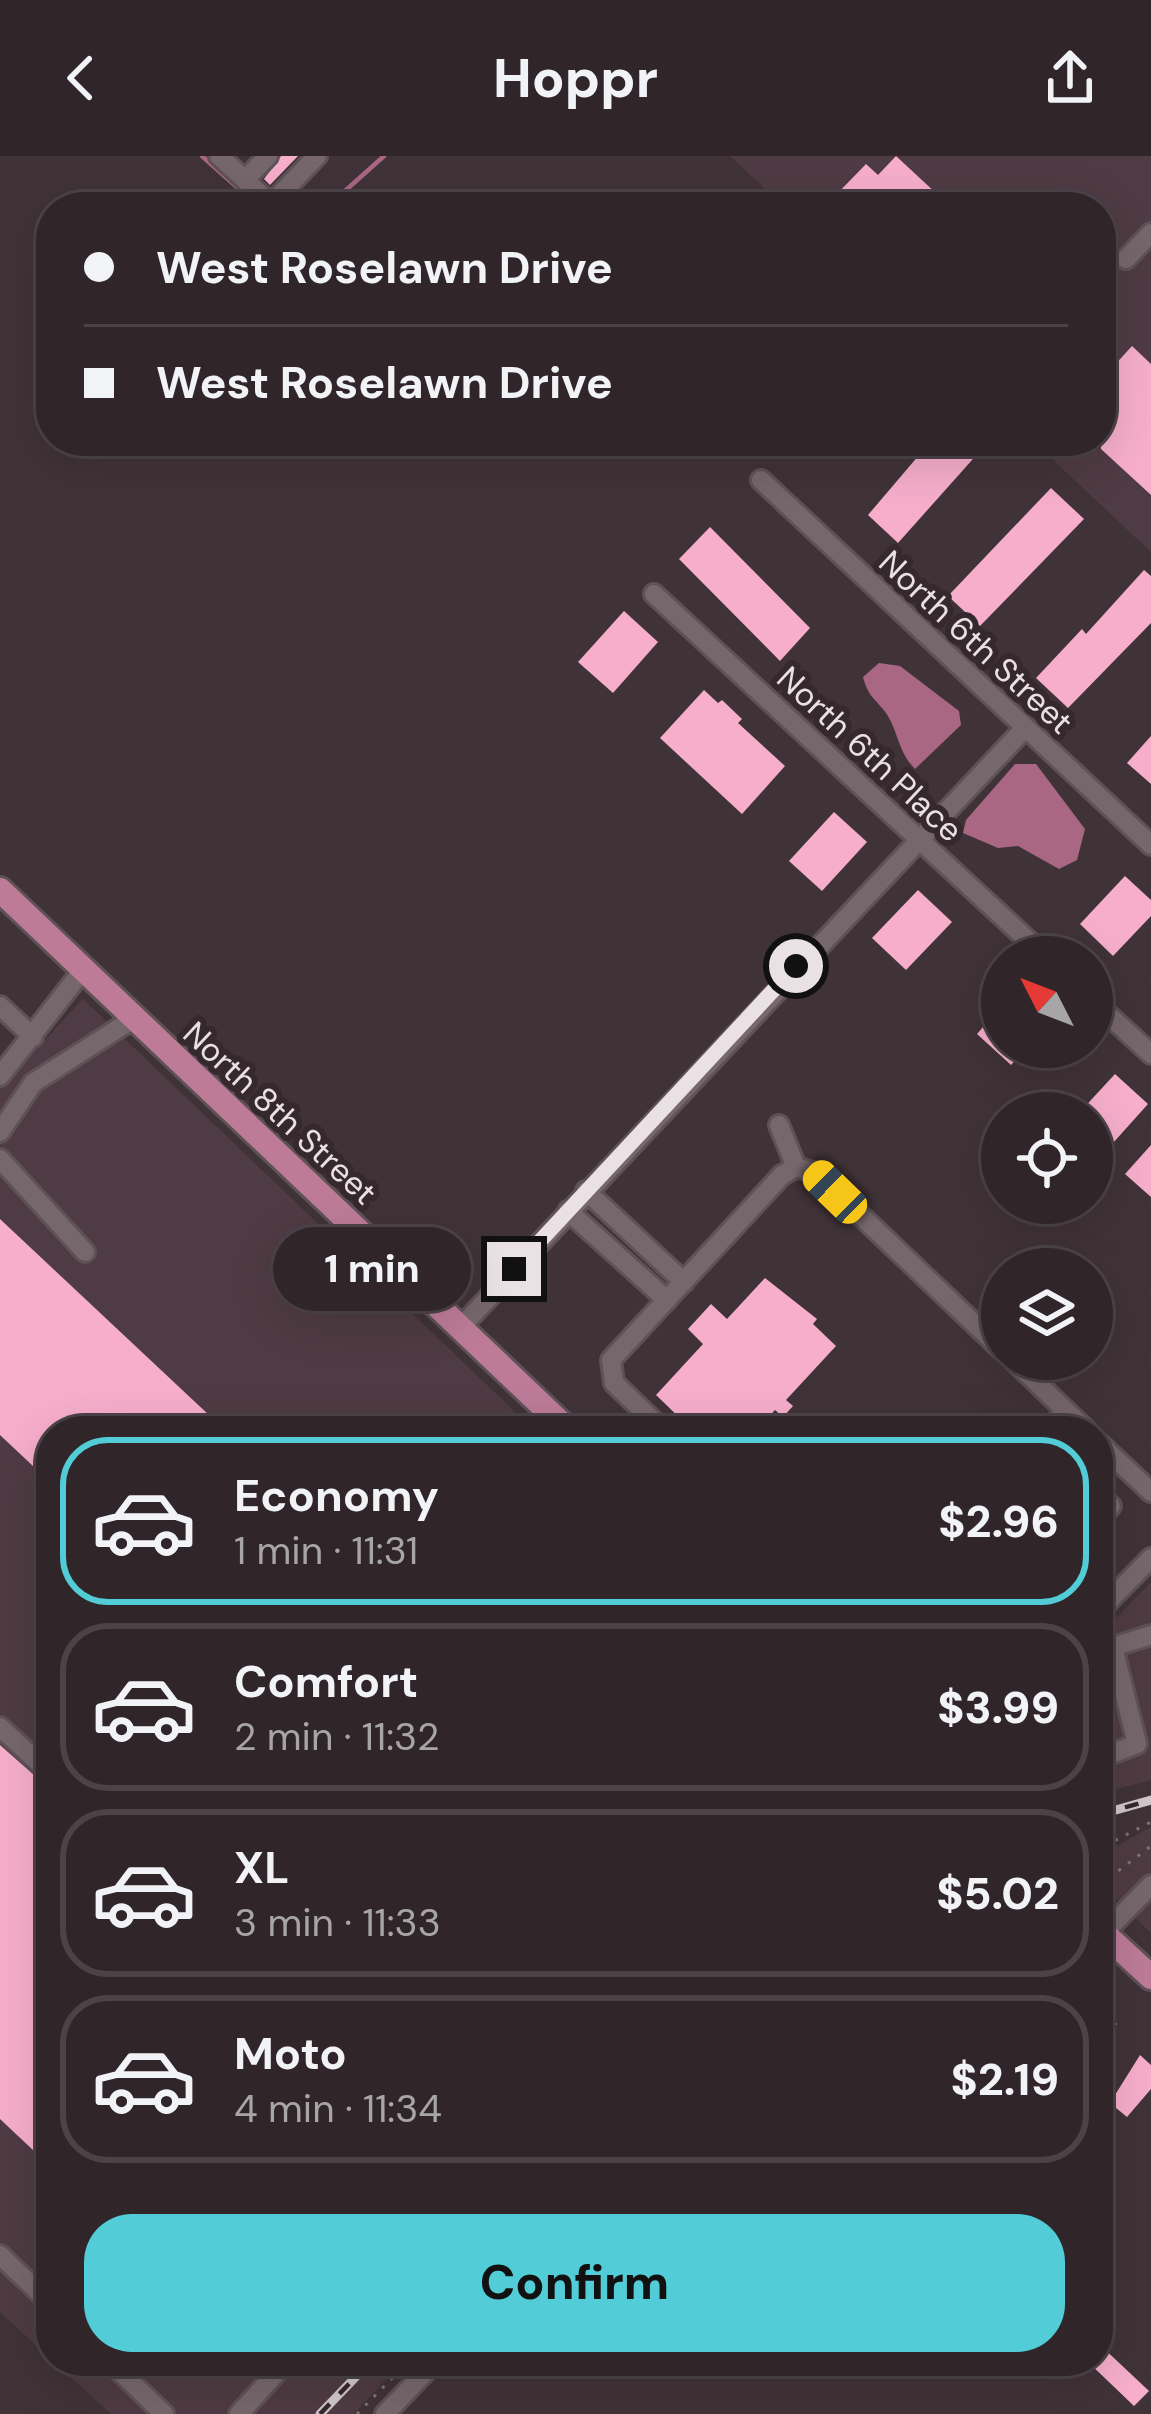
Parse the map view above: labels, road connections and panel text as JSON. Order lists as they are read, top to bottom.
{
  "streets": {
    "main road": ["North 8th Street"],
    "street": ["North 6th Street", "North 6th Place"]
  },
  "north": "top left",
  "page": {
    "header": "Hoppr",
    "banner": ["West Roselawn Drive", "West Roselawn Drive"],
    "bubble": "1 min",
    "list": [
      {
        "name": "Economy",
        "note": "1 min · 11:31",
        "value": "$2.96"
      },
      {
        "name": "Comfort",
        "note": "2 min · 11:32",
        "value": "$3.99"
      },
      {
        "name": "XL",
        "note": "3 min · 11:33",
        "value": "$5.02"
      },
      {
        "name": "Moto",
        "note": "4 min · 11:34",
        "value": "$2.19"
      }
    ],
    "buttons": "Confirm"
  }
}
